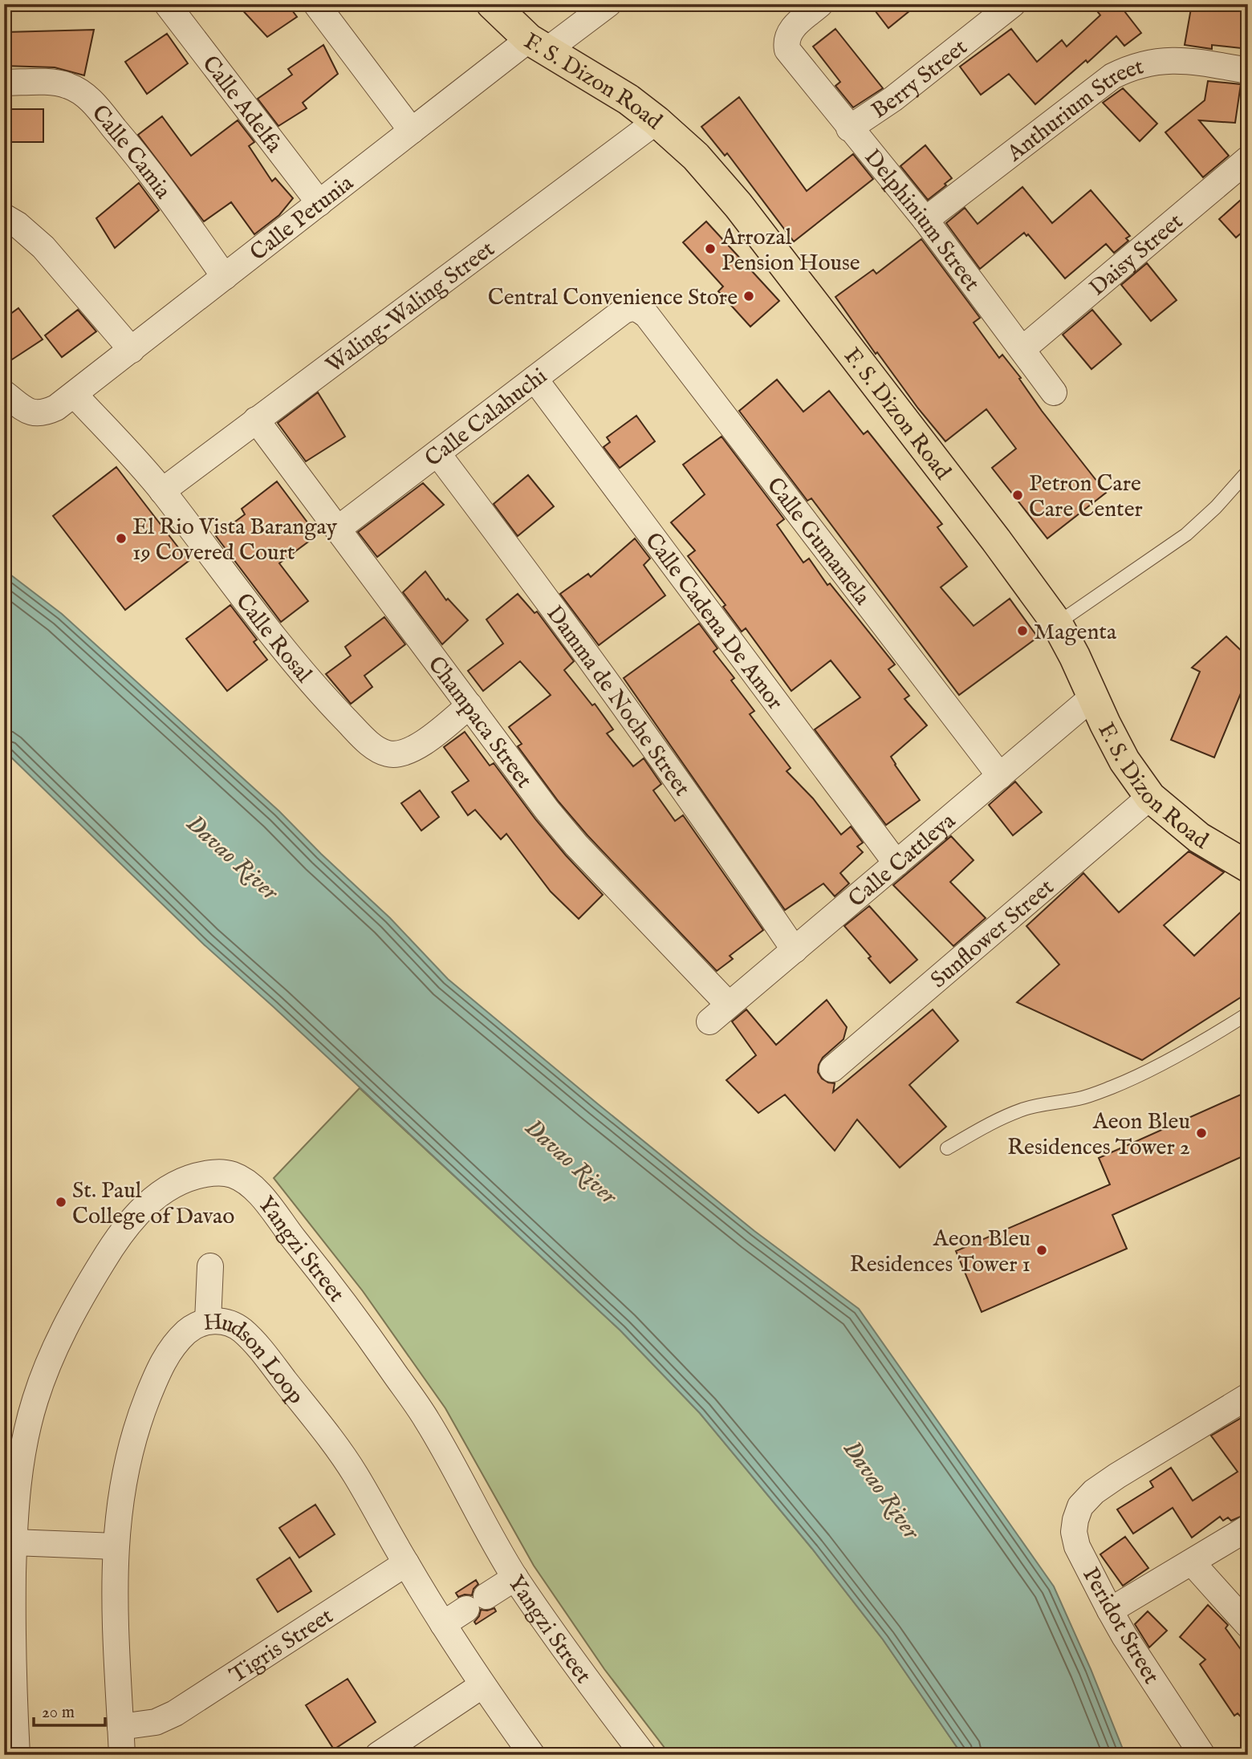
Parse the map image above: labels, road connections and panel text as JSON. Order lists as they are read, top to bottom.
{
  "streets": {
    "main road": ["F. S. Dizon Road"],
    "street": [
      "Berry Street",
      "Calle Adelfa",
      "Anthurium Street",
      "Calle Camia",
      "Calle Petunia",
      "Delphinium Street",
      "Daisy Street",
      "Waling-Waling Street",
      "Calle Calahuchi",
      "Calle Gumamela",
      "Calle Cadena De Amor",
      "Calle Rosal",
      "Damma de Noche Street",
      "Champaca Street",
      "Calle Cattleya",
      "Sunflower Street",
      "Yangzi Street",
      "Hudson Loop",
      "Peridot Street",
      "Tigris Street"
    ]
  },
  "crossings": [
    ["Berry Street", "Delphinium Street"],
    ["F. S. Dizon Road", "Calle Petunia"],
    ["F. S. Dizon Road", "Waling-Waling Street"],
    ["F. S. Dizon Road", "Calle Cattleya"],
    ["F. S. Dizon Road", "Sunflower Street"],
    ["Calle Adelfa", "Calle Petunia"],
    ["Anthurium Street", "Delphinium Street"],
    ["Calle Camia", "Calle Petunia"],
    ["Calle Petunia", "Calle Rosal"],
    ["Delphinium Street", "Daisy Street"],
    ["Waling-Waling Street", "Calle Rosal"],
    ["Waling-Waling Street", "Champaca Street"],
    ["Calle Calahuchi", "Calle Gumamela"],
    ["Calle Calahuchi", "Calle Cadena De Amor"],
    ["Calle Calahuchi", "Damma de Noche Street"],
    ["Calle Calahuchi", "Champaca Street"],
    ["Calle Gumamela", "Calle Cattleya"],
    ["Calle Cadena De Amor", "Calle Cattleya"],
    ["Calle Rosal", "Champaca Street"],
    ["Damma de Noche Street", "Calle Cattleya"],
    ["Champaca Street", "Calle Cattleya"],
    ["Hudson Loop", "Tigris Street"]
  ],
  "water": ["Davao River"],
  "places": [
    "Arrozal Pension House",
    "Central Convenience Store",
    "Petron Care Care Center",
    "El Rio Vista Barangay 19 Covered Court",
    "Magenta",
    "Aeon Bleu Residences Tower 2",
    "St. Paul College of Davao",
    "Aeon Bleu Residences Tower 1"
  ],
  "scale_bar": "20 m"
}
